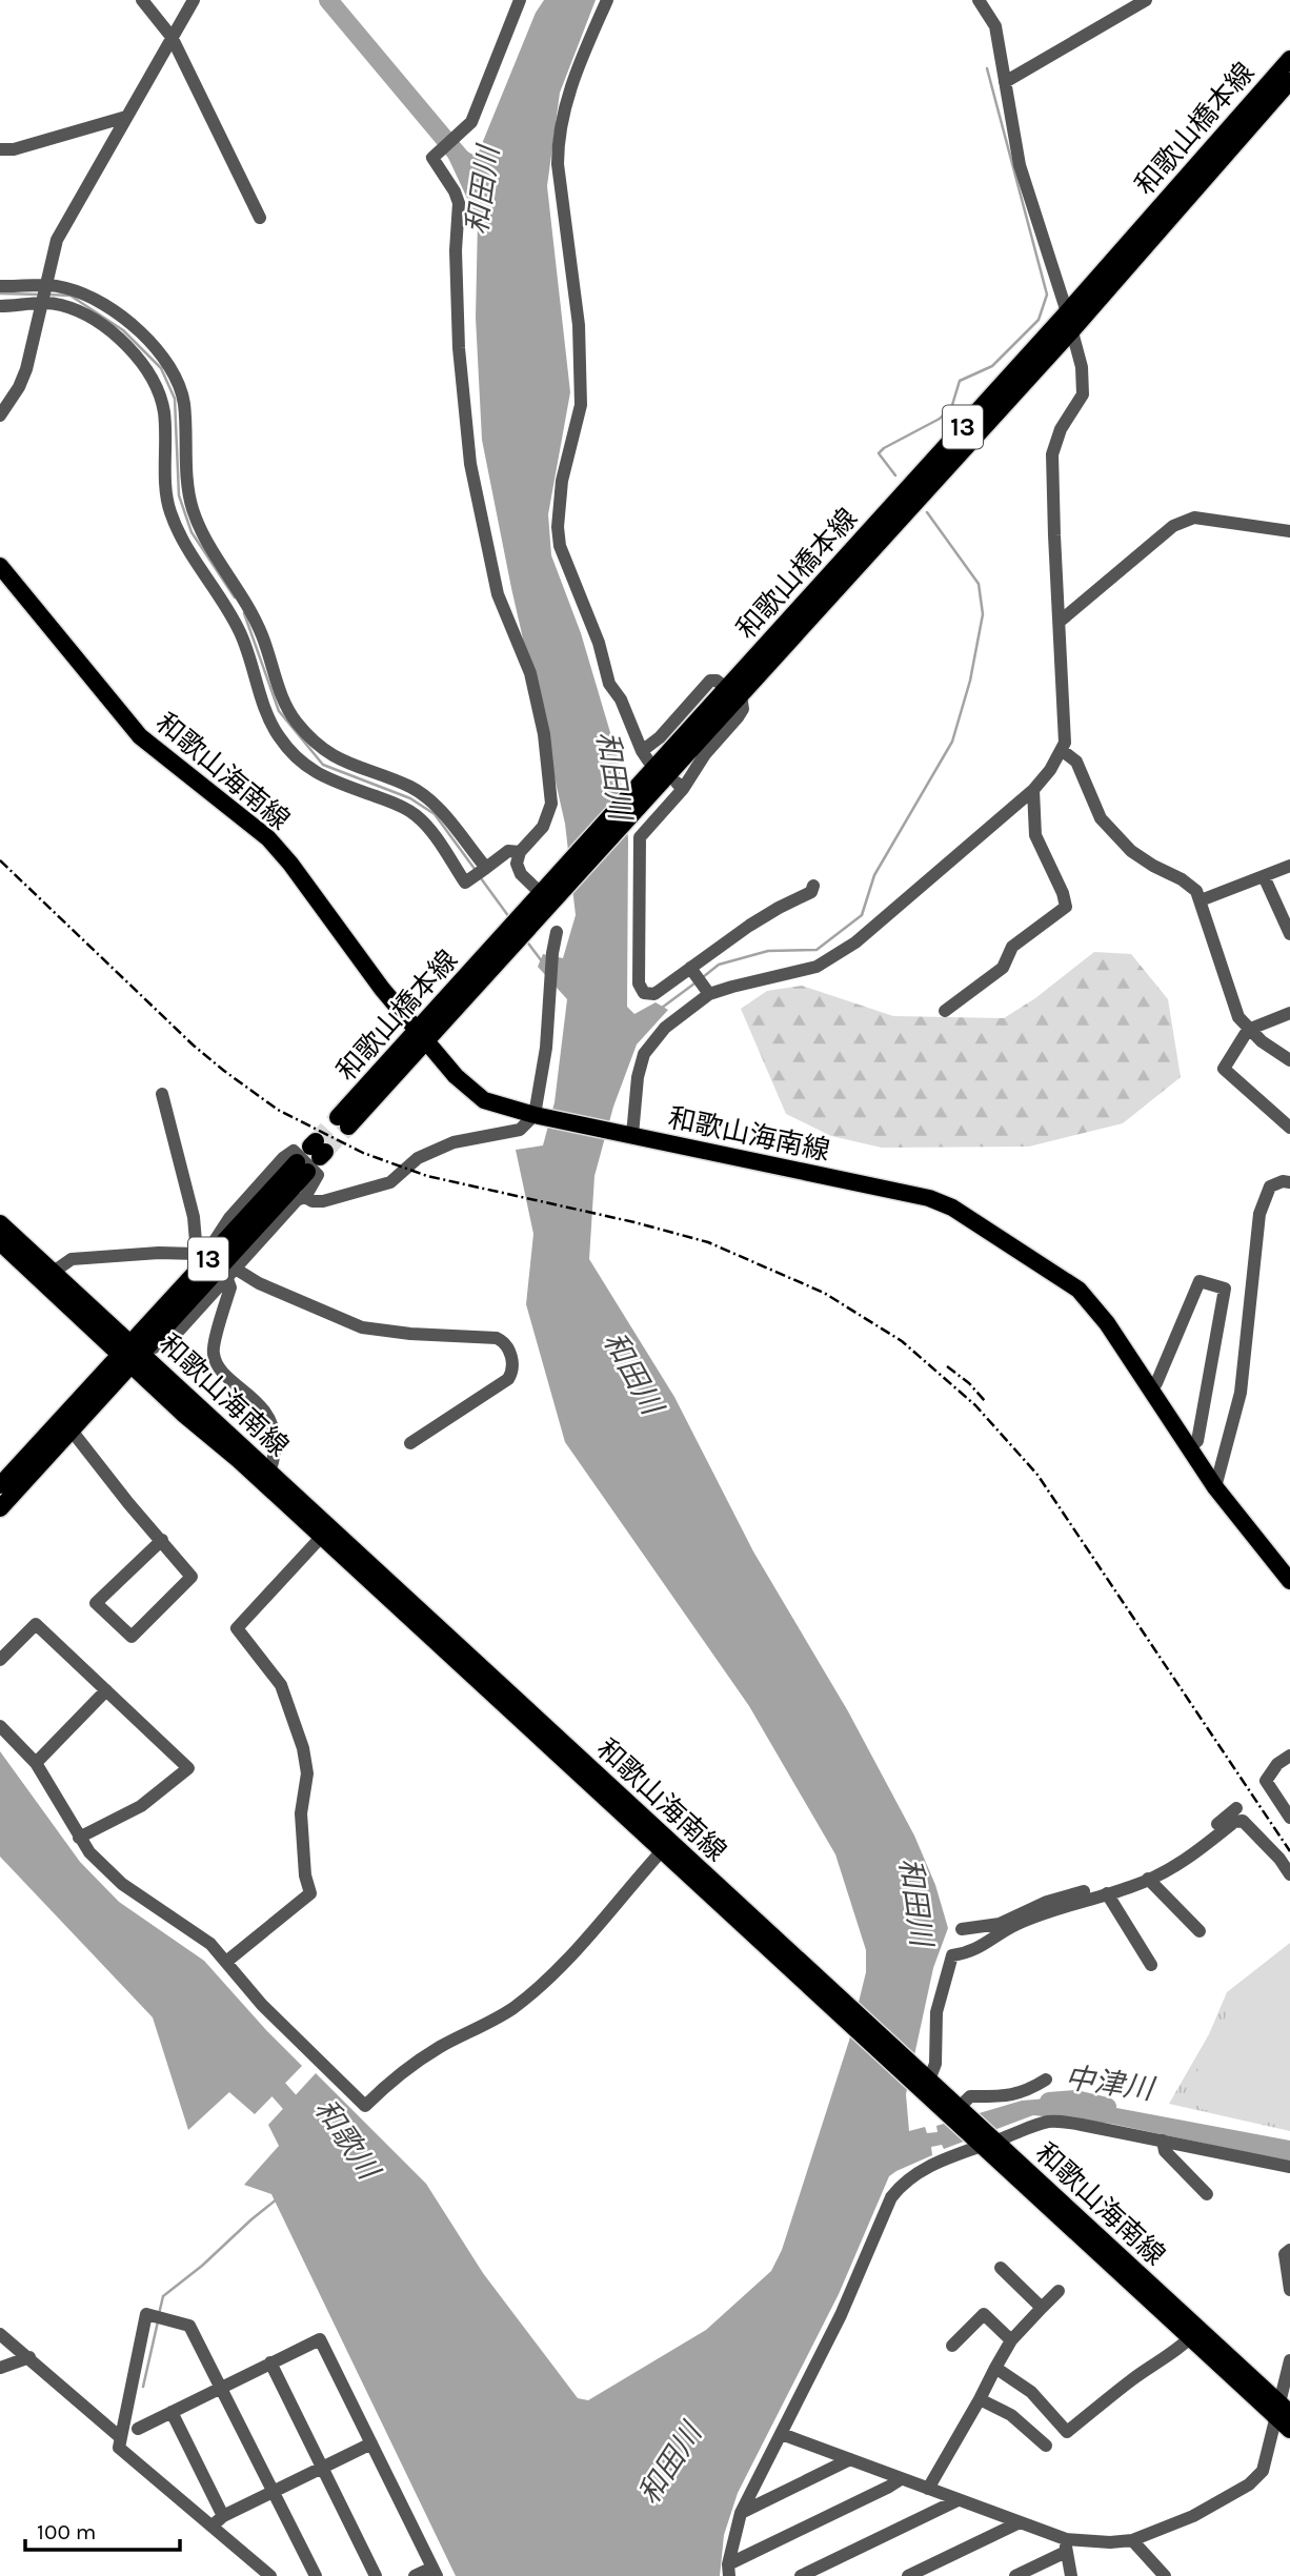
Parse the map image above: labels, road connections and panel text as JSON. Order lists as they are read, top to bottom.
{
  "streets": {
    "main road": ["和歌山橋本線", "13", "和歌山海南線"]
  },
  "crossings": [
    ["和歌山橋本線", "和歌山海南線"],
    ["13", "和歌山海南線"]
  ],
  "water": ["和田川", "中津川", "和歌川"],
  "scale_bar": "100 m"
}
